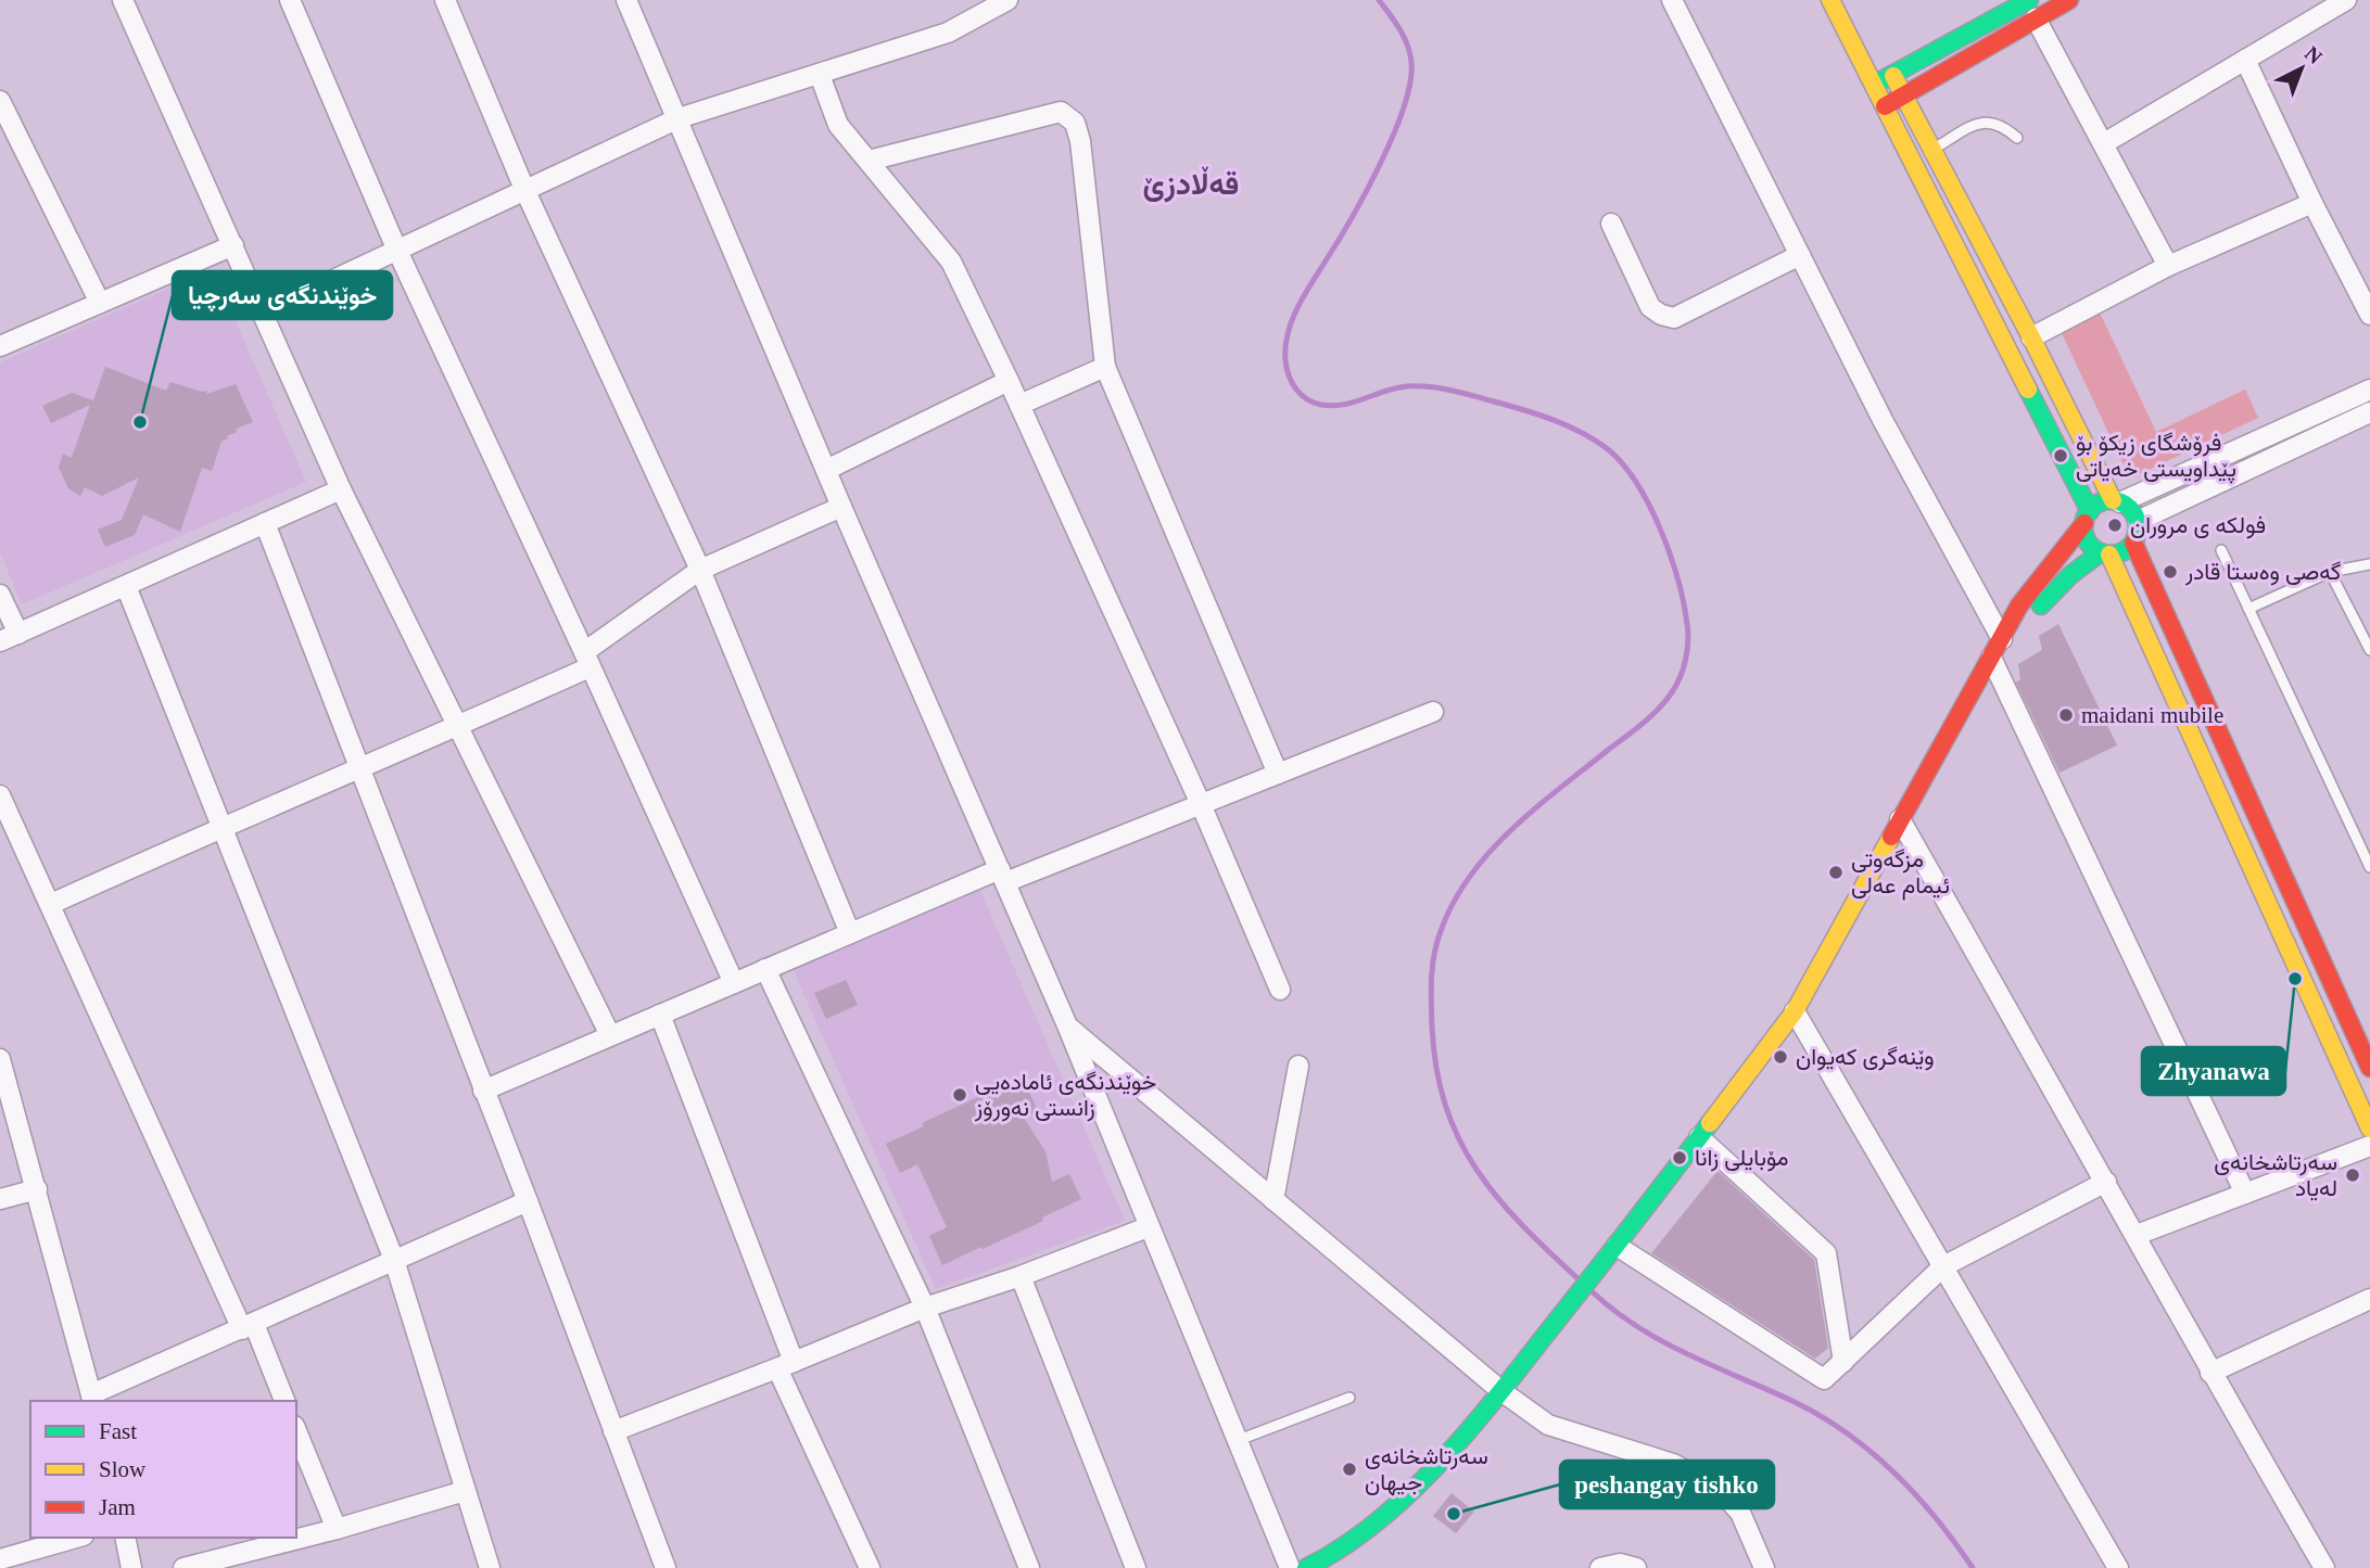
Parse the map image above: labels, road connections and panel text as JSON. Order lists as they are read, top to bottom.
{
  "districts": ["قەڵادزێ"],
  "places": [
    "خوێندنگەی سەرچیا",
    "فرۆشگای زیکۆ بۆ پێداویستی خەیاتی",
    "فولکه ی مروران",
    "گەصی وەستا قادر",
    "maidani mubile",
    "مزگەوتی ئیمام عەلی",
    "Zhyanawa",
    "وێنەگری کەیوان",
    "خوێندنگەی ئامادەیی زانستی نەورۆز",
    "مۆبایلی زانا",
    "سەرتاشخانەی لەیاد",
    "سەرتاشخانەی جیهان",
    "peshangay tishko"
  ],
  "legend": ["Fast", "Slow", "Jam"],
  "north": "top right"
}
